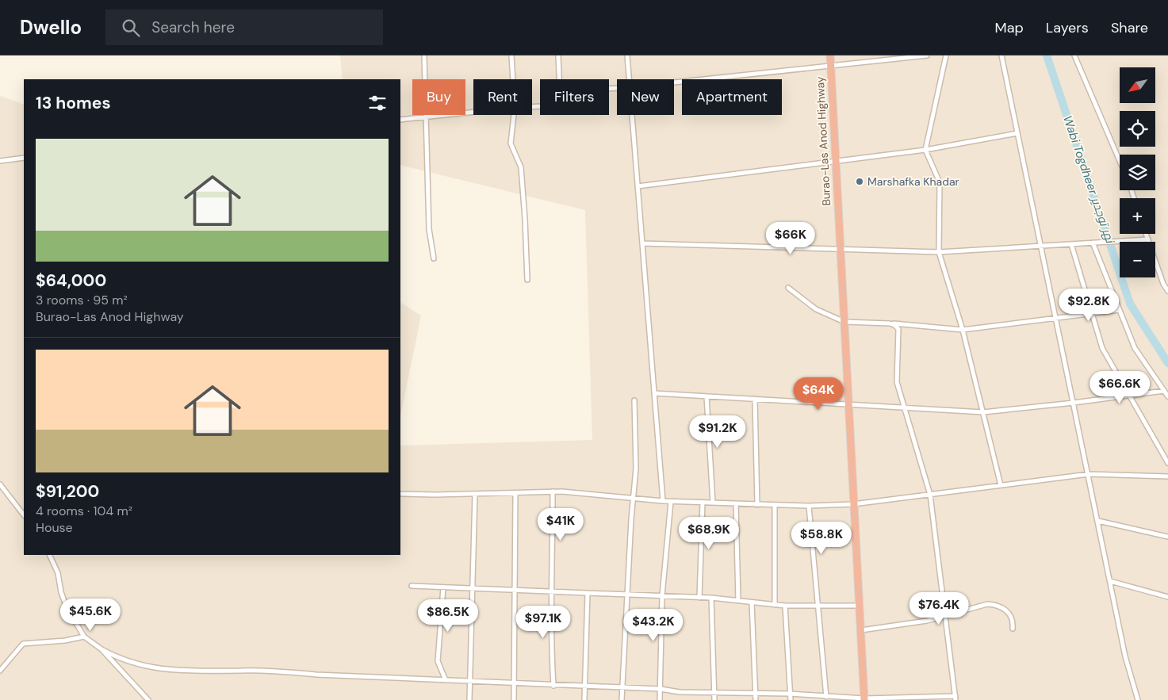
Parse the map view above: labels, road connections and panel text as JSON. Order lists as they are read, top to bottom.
{
  "streets": {
    "highway": ["Burao-Las Anod Highway"]
  },
  "water": ["Wabi Togdheer نهر توجدير"],
  "places": ["Marshafka Khadar"],
  "north": "bottom left",
  "page": {
    "header": "Dwello",
    "search": "Search here",
    "nav": ["Map", "Layers", "Share"],
    "map_buttons": ["+", "−"],
    "chip": [
      "Buy",
      "Rent",
      "Filters",
      "New",
      "Apartment"
    ],
    "heading": "13 homes",
    "list": [
      {
        "name": "$64,000",
        "note": "3 rooms · 95 m² · Burao-Las Anod Highway"
      },
      {
        "name": "$91,200",
        "note": "4 rooms · 104 m² · House"
      }
    ],
    "price": [
      "$66K",
      "$92.8K",
      "$66.6K",
      "$64K",
      "$91.2K",
      "$41K",
      "$68.9K",
      "$58.8K",
      "$76.4K",
      "$45.6K",
      "$86.5K",
      "$97.1K",
      "$43.2K"
    ]
  }
}
